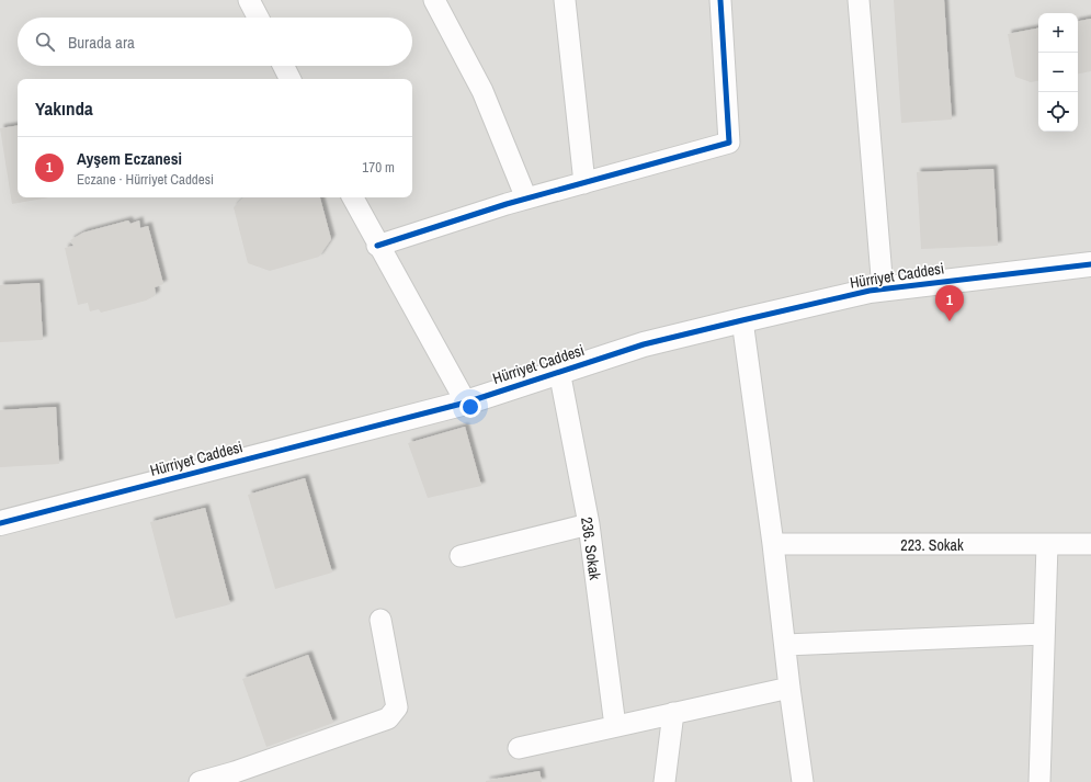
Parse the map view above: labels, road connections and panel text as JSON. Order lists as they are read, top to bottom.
{
  "streets": {
    "street": ["Hürriyet Caddesi", "223. Sokak", "236. Sokak"]
  },
  "crossings": [
    ["Hürriyet Caddesi", "236. Sokak"]
  ],
  "page": {
    "map_buttons": ["+", "−"],
    "search": "Burada ara",
    "heading": "Yakında",
    "list": [
      {
        "mark": "1",
        "name": "Ayşem Eczanesi",
        "note": "Eczane · Hürriyet Caddesi",
        "value": "170 m"
      }
    ],
    "pins": "1"
  }
}
